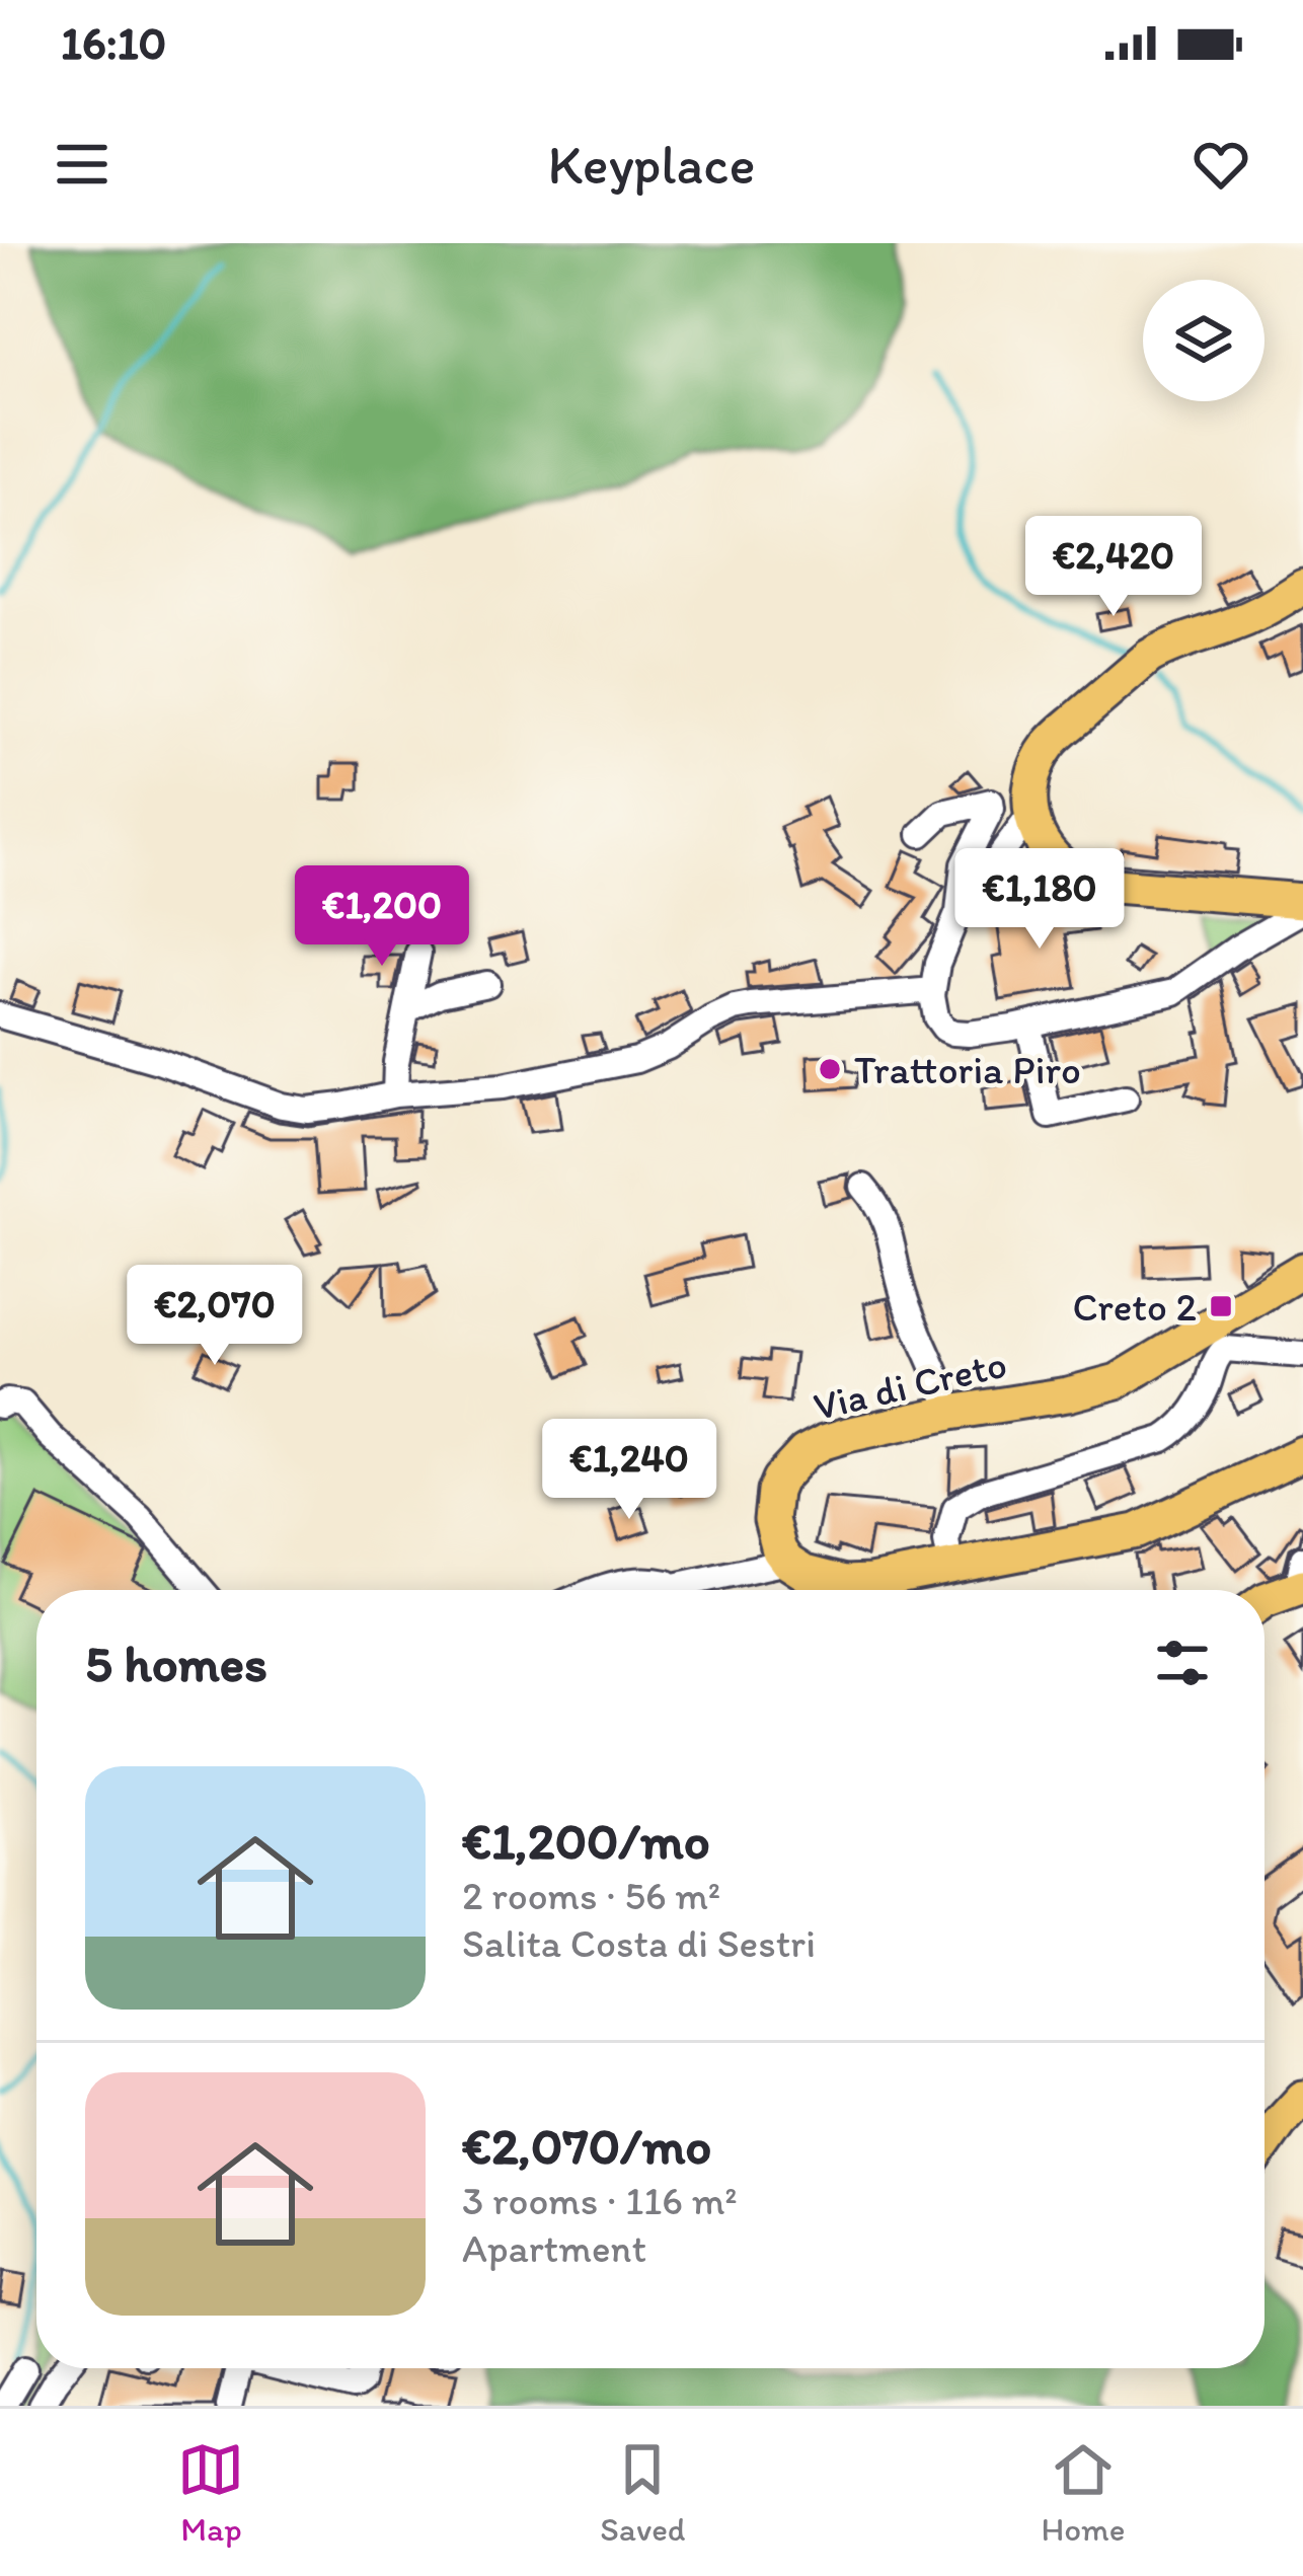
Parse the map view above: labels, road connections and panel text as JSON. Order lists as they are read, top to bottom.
{
  "streets": {
    "main road": ["Via di Creto"]
  },
  "places": {
    "other": ["Trattoria Piro"],
    "transit": ["Creto 2"]
  },
  "page": {
    "status": "16:10",
    "header": "Keyplace",
    "price": [
      "€2,420",
      "€1,180",
      "€1,200",
      "€2,070",
      "€1,240"
    ],
    "heading": "5 homes",
    "list": [
      {
        "name": "€1,200/mo",
        "note": "2 rooms · 56 m² · Salita Costa di Sestri"
      },
      {
        "name": "€2,070/mo",
        "note": "3 rooms · 116 m² · Apartment"
      }
    ],
    "tabs": ["Map", "Saved", "Home"]
  }
}
